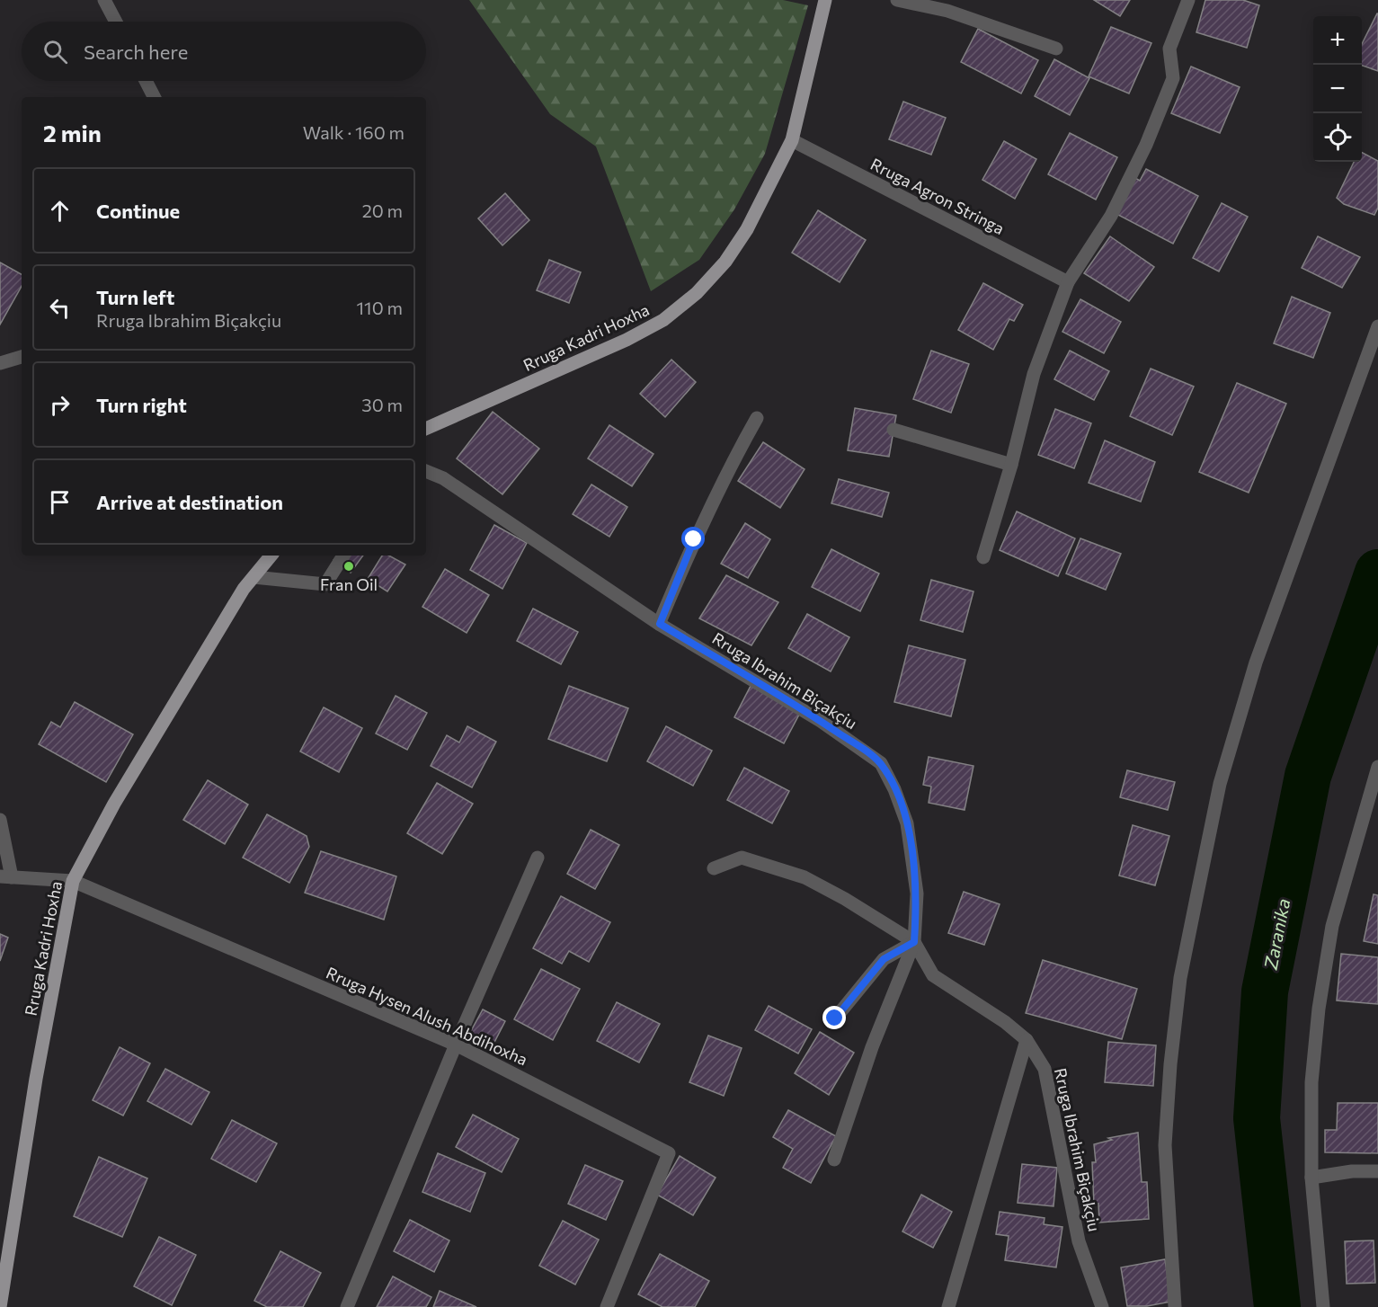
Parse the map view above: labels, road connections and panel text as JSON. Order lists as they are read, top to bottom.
{
  "streets": {
    "main road": ["Rruga Kadri Hoxha"],
    "street": ["Rruga Agron Stringa", "Rruga Ibrahim Biçakçiu", "Rruga Hysen Alush Abdihoxha"]
  },
  "crossings": [
    ["Rruga Agron Stringa", "Rruga Kadri Hoxha"],
    ["Rruga Kadri Hoxha", "Rruga Hysen Alush Abdihoxha"]
  ],
  "water": ["Zaranika"],
  "places": ["Fran Oil"],
  "page": {
    "map_buttons": ["+", "−"],
    "search": "Search here",
    "heading": ["2 min", "Walk · 160 m"],
    "list": [
      ["Continue", "20 m"],
      ["Turn left", "Rruga Ibrahim Biçakçiu", "110 m"],
      ["Turn right", "30 m"],
      "Arrive at destination"
    ]
  }
}
